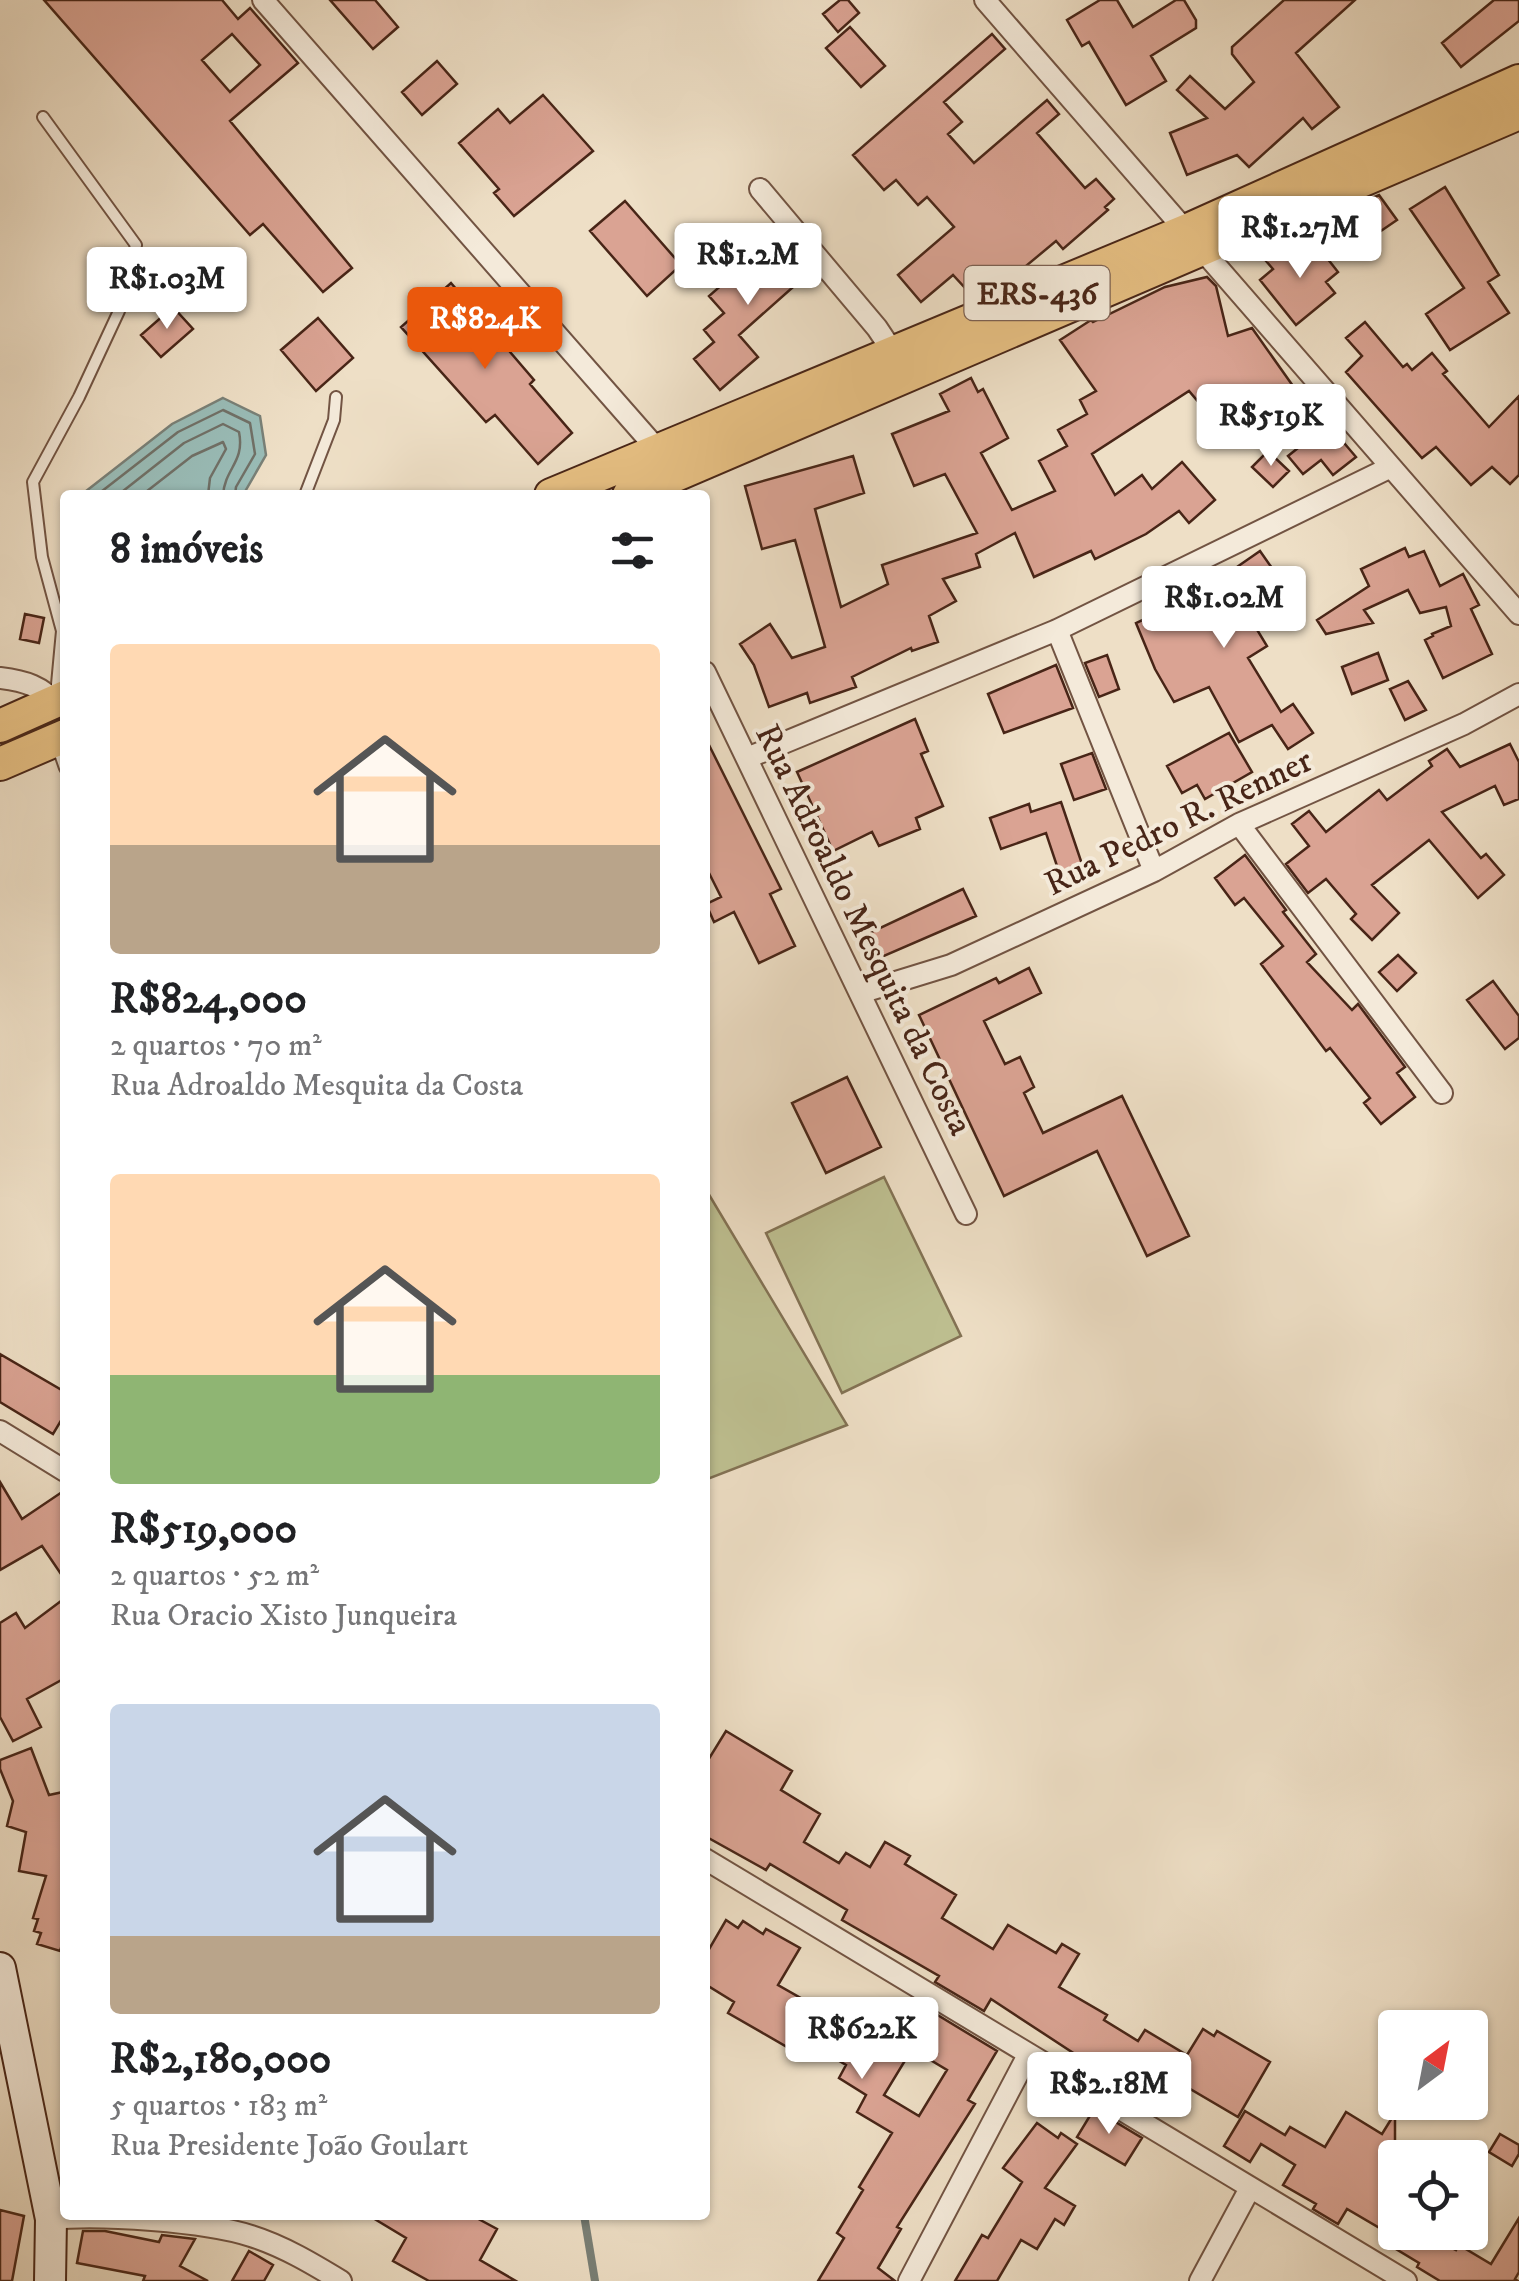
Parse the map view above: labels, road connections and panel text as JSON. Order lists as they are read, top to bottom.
{
  "streets": {
    "main road": ["ERS-436"],
    "street": ["Rua Pedro R. Renner", "Rua Adroaldo Mesquita da Costa"]
  },
  "crossings": [
    ["Rua Pedro R. Renner", "Rua Adroaldo Mesquita da Costa"]
  ],
  "north": "top right",
  "page": {
    "price": [
      "R$1.27M",
      "R$1.2M",
      "R$1.03M",
      "R$824K",
      "R$519K",
      "R$1.02M",
      "R$622K",
      "R$2.18M"
    ],
    "heading": "8 imóveis",
    "list": [
      {
        "name": "R$824,000",
        "note": "2 quartos · 70 m² · Rua Adroaldo Mesquita da Costa"
      },
      {
        "name": "R$519,000",
        "note": "2 quartos · 52 m² · Rua Oracio Xisto Junqueira"
      },
      {
        "name": "R$2,180,000",
        "note": "5 quartos · 183 m² · Rua Presidente João Goulart"
      }
    ]
  }
}
